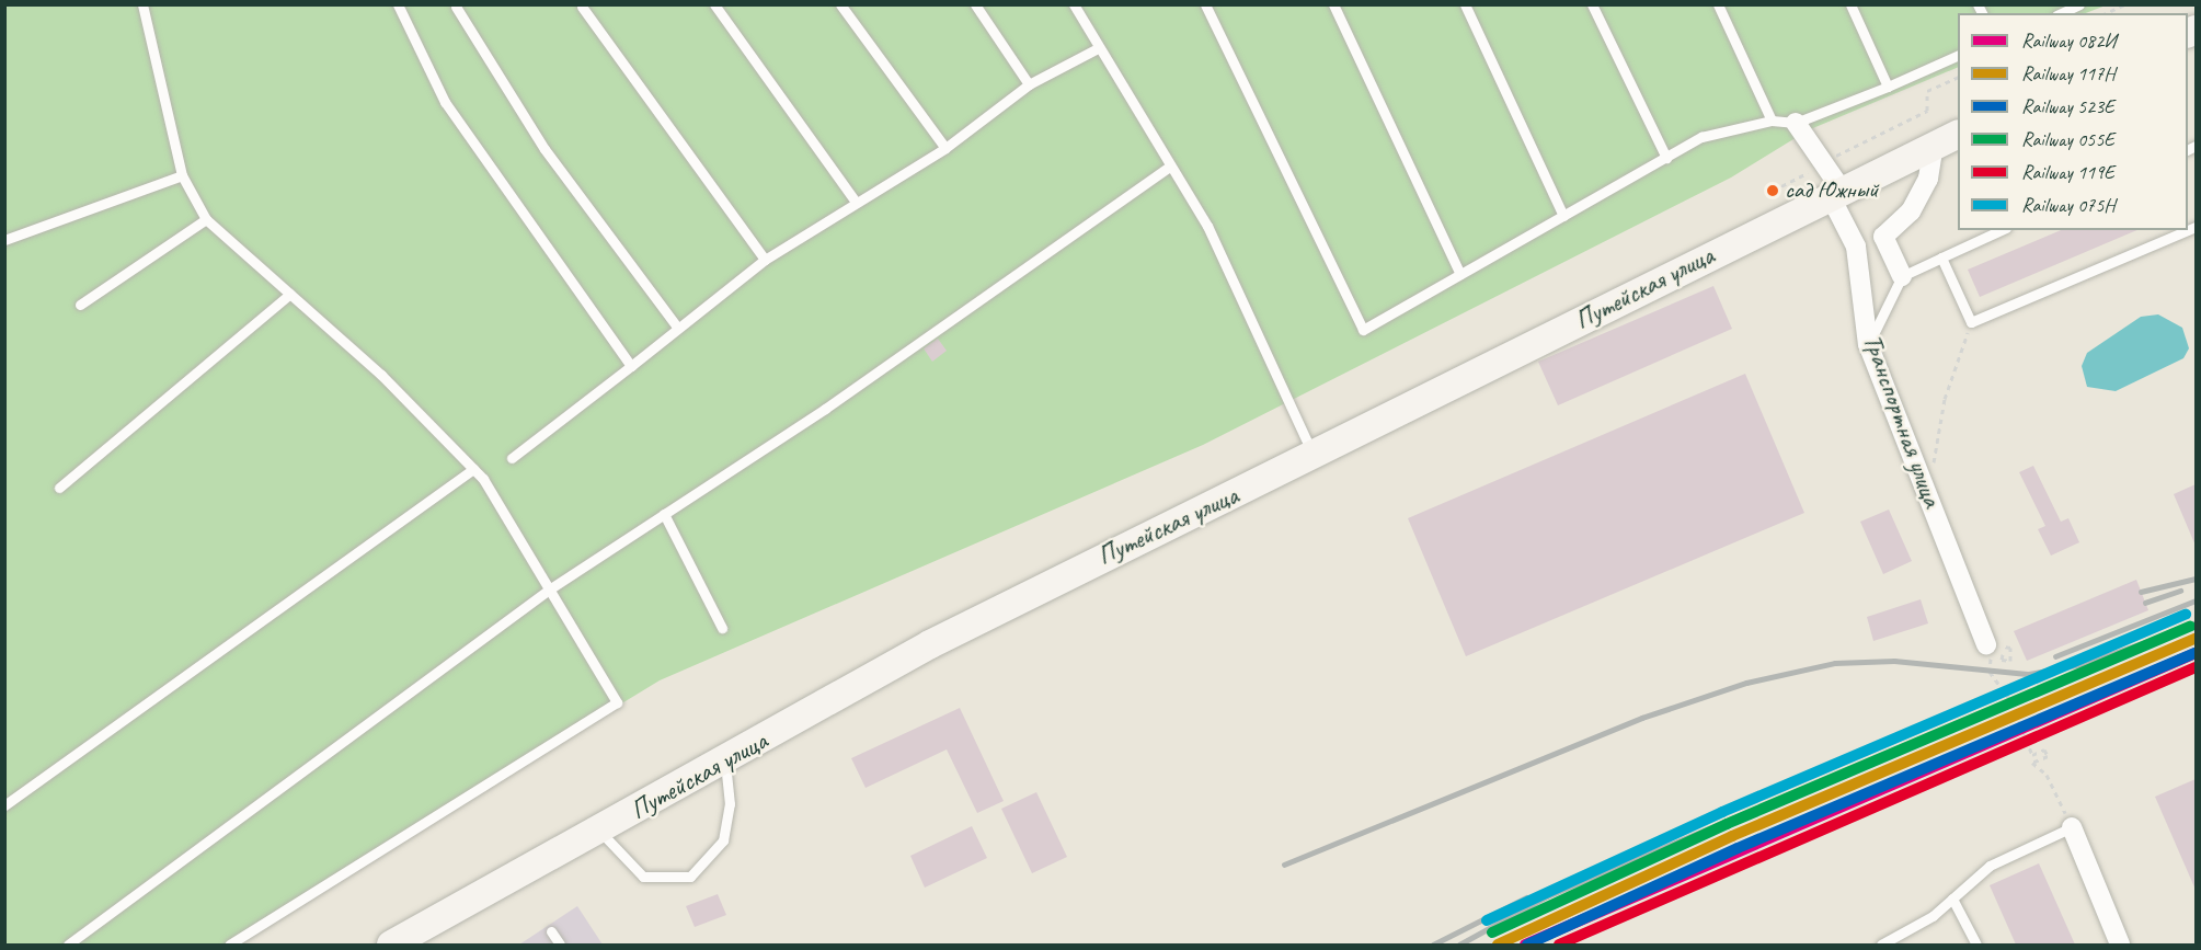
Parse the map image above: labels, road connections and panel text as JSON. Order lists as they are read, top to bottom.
{
  "streets": {
    "main road": ["Путейская улица"],
    "street": ["Транспортная улица"]
  },
  "crossings": [
    ["Путейская улица", "Транспортная улица"]
  ],
  "places": ["сад Южный"],
  "lines": [
    "rail line 075Н",
    "rail line 055Е",
    "rail line 117Н",
    "rail line 082И",
    "rail line 523Е",
    "rail line 119Е"
  ],
  "legend": [
    "Railway 082И",
    "Railway 117Н",
    "Railway 523Е",
    "Railway 055Е",
    "Railway 119Е",
    "Railway 075Н"
  ]
}
